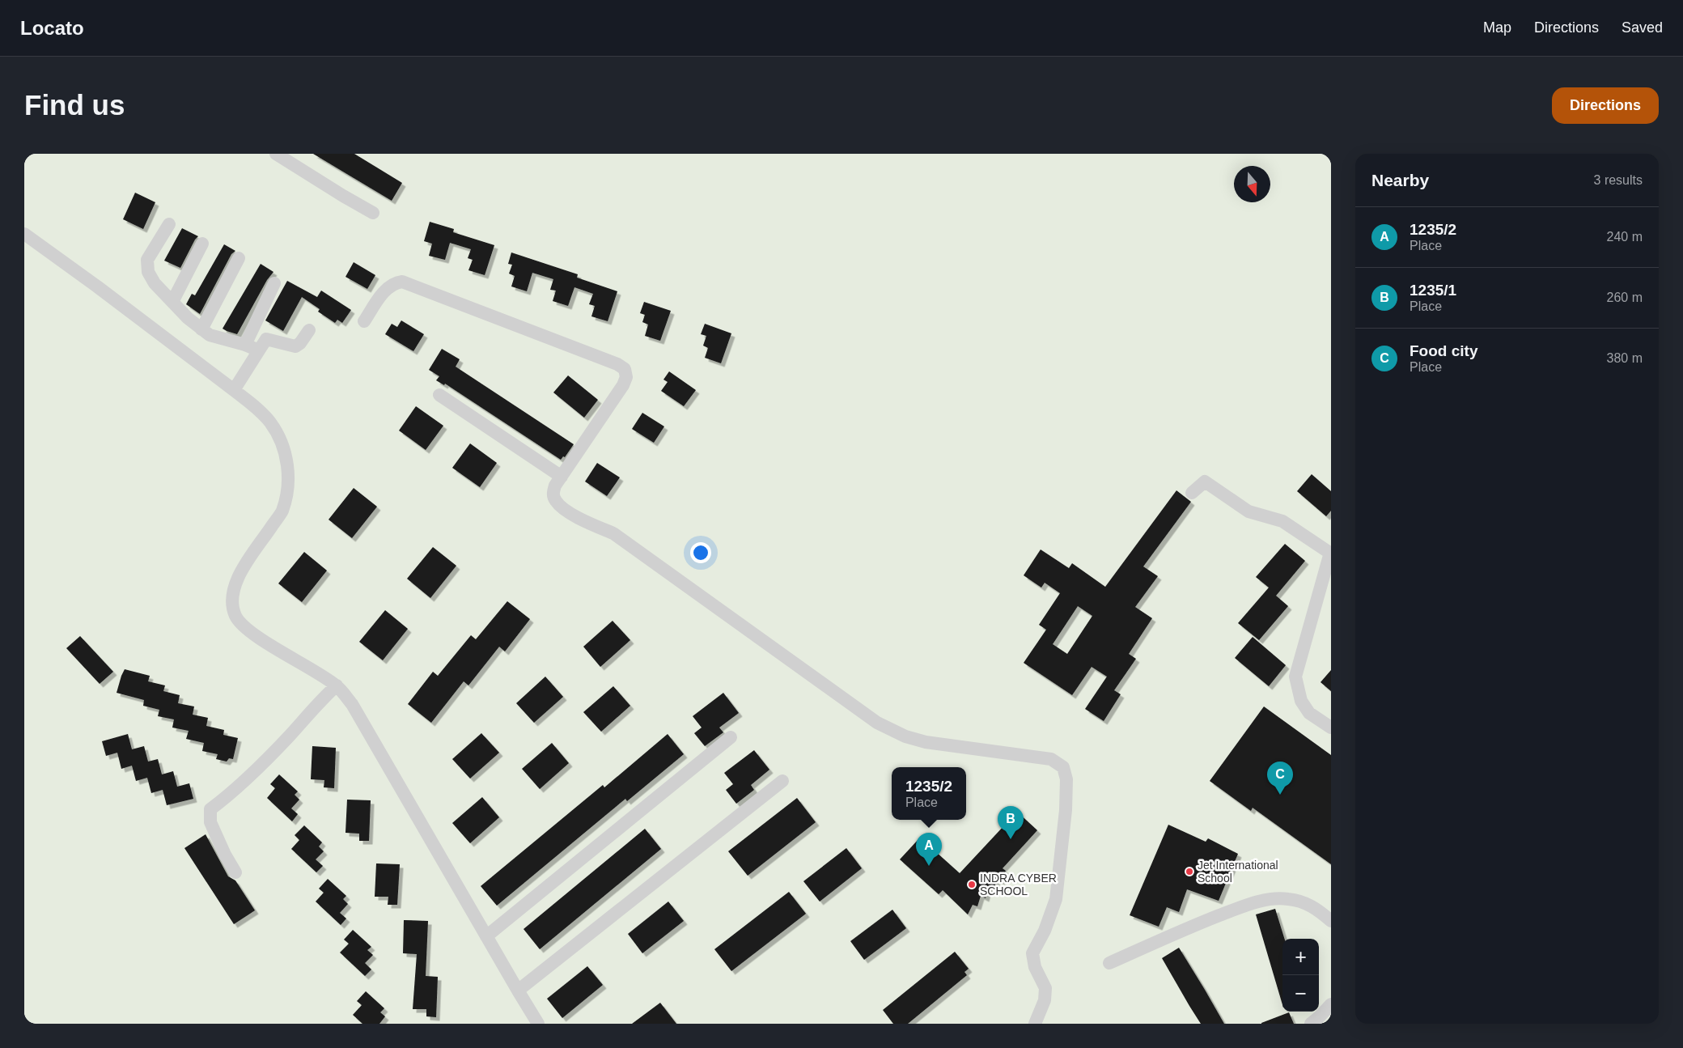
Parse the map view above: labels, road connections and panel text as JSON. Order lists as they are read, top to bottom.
{
  "places": ["Jet International School", "INDRA CYBER SCHOOL"],
  "north": "bottom",
  "page": {
    "header": "Locato",
    "nav": ["Map", "Directions", "Saved"],
    "buttons": "Directions",
    "title": "Find us",
    "heading": ["Nearby", "3 results"],
    "list": [
      {
        "mark": "A",
        "name": "1235/2",
        "note": "Place",
        "value": "240 m"
      },
      {
        "mark": "B",
        "name": "1235/1",
        "note": "Place",
        "value": "260 m"
      },
      {
        "mark": "C",
        "name": "Food city",
        "note": "Place",
        "value": "380 m"
      }
    ],
    "pins": ["C", "B", "A"],
    "popup": ["1235/2", "Place"],
    "map_buttons": ["+", "−"]
  }
}
